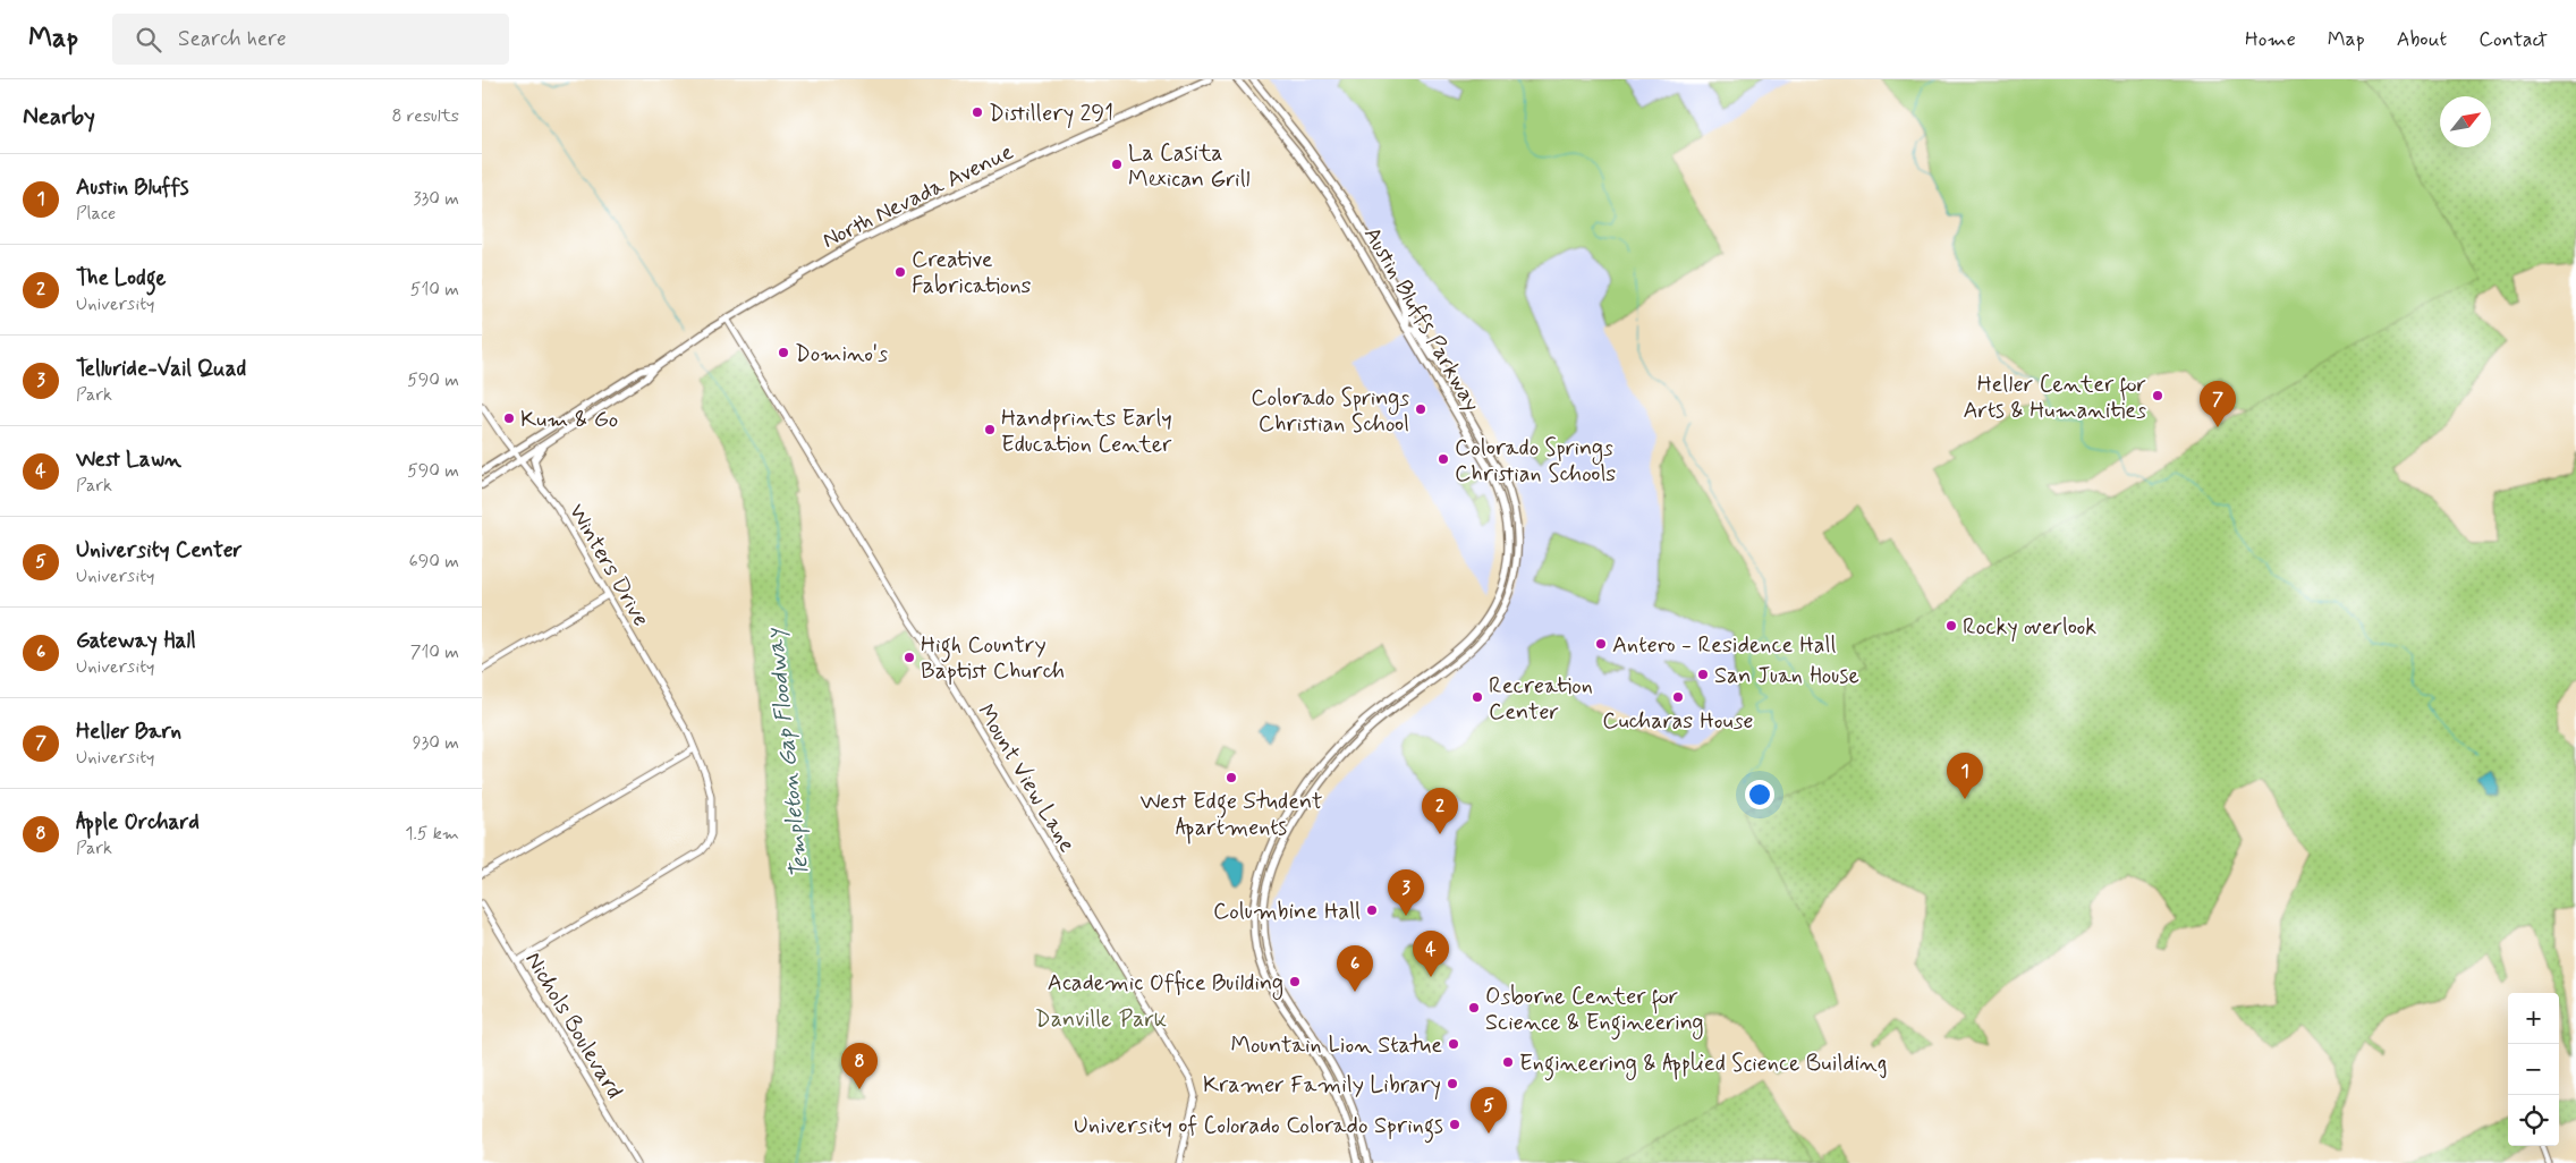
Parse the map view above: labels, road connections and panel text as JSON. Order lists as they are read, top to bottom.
{
  "streets": {
    "main road": ["North Nevada Avenue", "Austin Bluffs Parkway"],
    "street": ["Winters Drive", "Mount View Lane", "Nichols Boulevard"]
  },
  "crossings": [
    ["North Nevada Avenue", "Winters Drive"],
    ["North Nevada Avenue", "Mount View Lane"],
    ["Winters Drive", "Nichols Boulevard"]
  ],
  "water": ["Templeton Gap Floodway"],
  "parks": ["Danville Park"],
  "places": [
    "Distillery 291",
    "La Casita Mexican Grill",
    "Creative Fabrications",
    "Domino's",
    "Heller Center for Arts & Humanities",
    "Colorado Springs Christian School",
    "Kum & Go",
    "Handprints Early Education Center",
    "Colorado Springs Christian Schools",
    "Rocky overlook",
    "Antero - Residence Hall",
    "High Country Baptist Church",
    "San Juan House",
    "Recreation Center",
    "Cucharas House",
    "West Edge Student Apartments",
    "Columbine Hall",
    "Academic Office Building",
    "Osborne Center for Science & Engineering",
    "Mountain Lion Statue",
    "Engineering & Applied Science Building",
    "Kramer Family Library",
    "University of Colorado Colorado Springs"
  ],
  "north": "top right",
  "page": {
    "header": "Map",
    "search": "Search here",
    "nav": [
      "Home",
      "Map",
      "About",
      "Contact"
    ],
    "heading": ["Nearby", "8 results"],
    "list": [
      {
        "mark": "1",
        "name": "Austin Bluffs",
        "note": "Place",
        "value": "330 m"
      },
      {
        "mark": "2",
        "name": "The Lodge",
        "note": "University",
        "value": "510 m"
      },
      {
        "mark": "3",
        "name": "Telluride-Vail Quad",
        "note": "Park",
        "value": "590 m"
      },
      {
        "mark": "4",
        "name": "West Lawn",
        "note": "Park",
        "value": "590 m"
      },
      {
        "mark": "5",
        "name": "University Center",
        "note": "University",
        "value": "690 m"
      },
      {
        "mark": "6",
        "name": "Gateway Hall",
        "note": "University",
        "value": "710 m"
      },
      {
        "mark": "7",
        "name": "Heller Barn",
        "note": "University",
        "value": "930 m"
      },
      {
        "mark": "8",
        "name": "Apple Orchard",
        "note": "Park",
        "value": "1.5 km"
      }
    ],
    "pins": [
      "7",
      "1",
      "2",
      "3",
      "4",
      "6",
      "8",
      "5"
    ],
    "map_buttons": ["+", "−"]
  }
}
